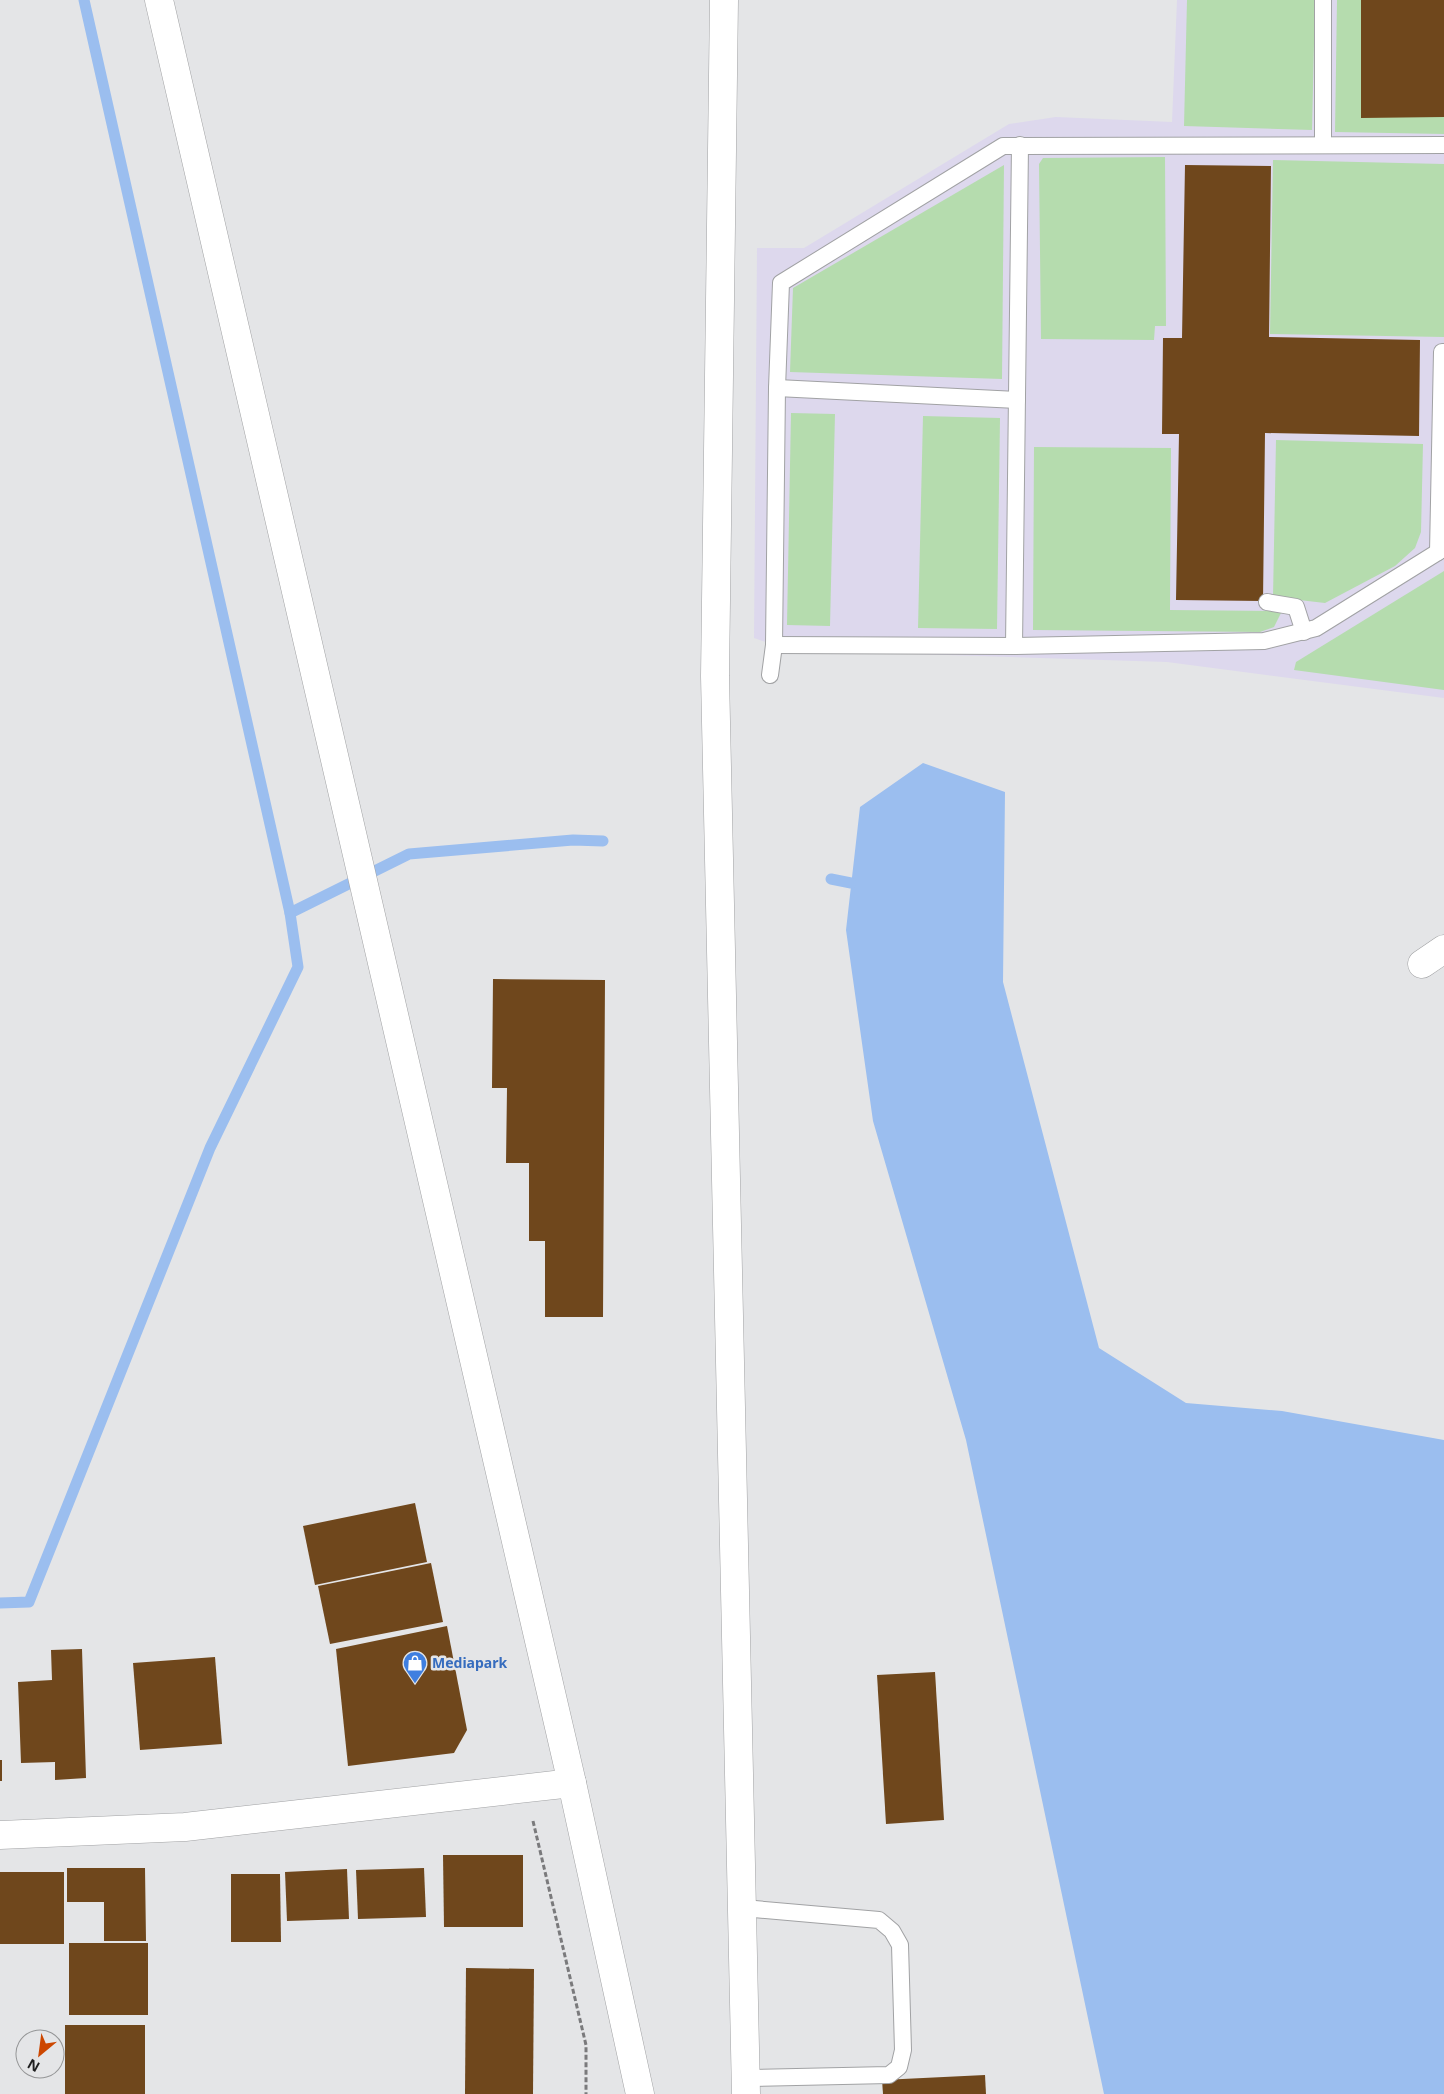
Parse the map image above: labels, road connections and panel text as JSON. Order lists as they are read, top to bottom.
{
  "places": {
    "shop": ["Mediapark"]
  },
  "north": "bottom left"
}
